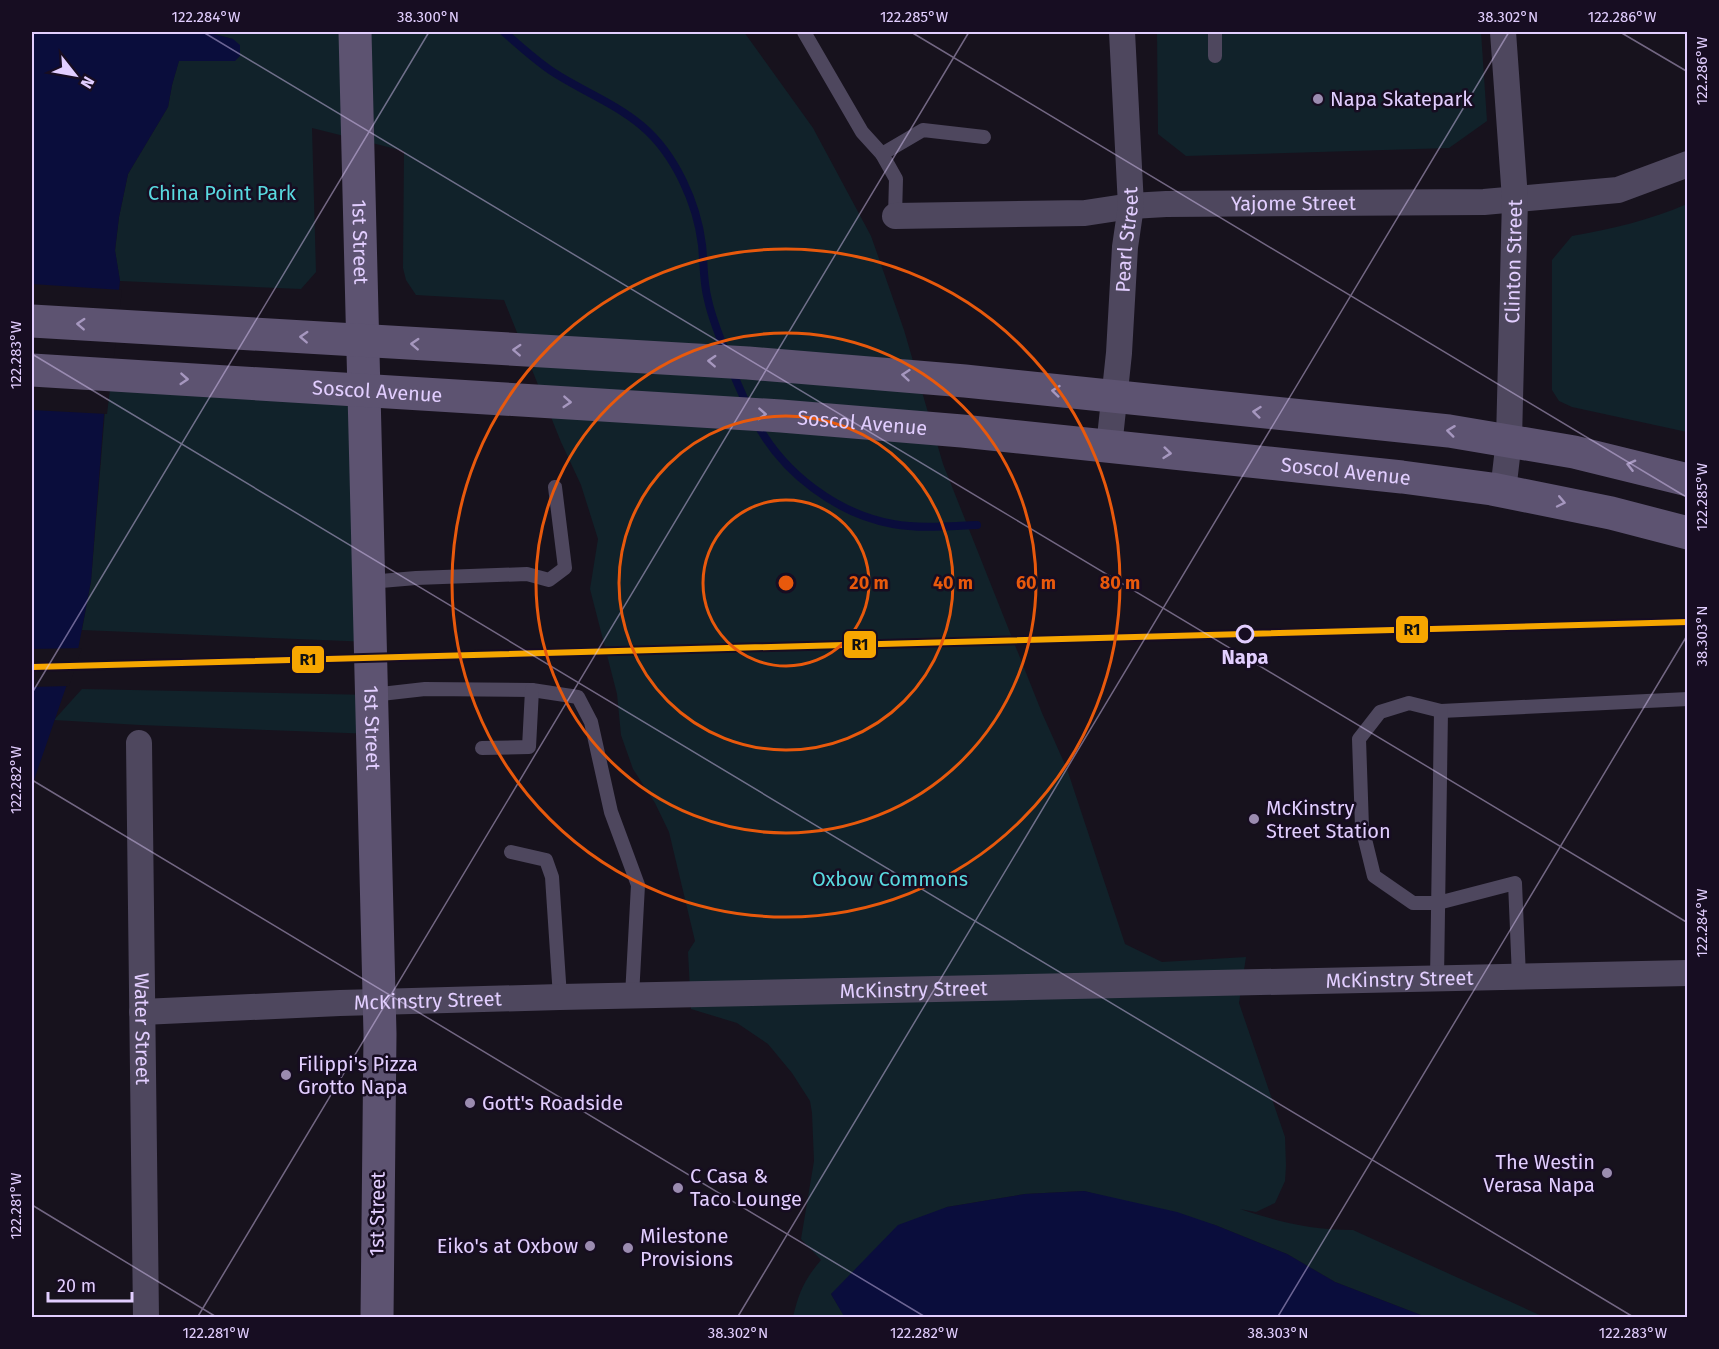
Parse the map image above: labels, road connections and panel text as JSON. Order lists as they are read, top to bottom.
{
  "streets": {
    "main road": ["1st Street", "Soscol Avenue"],
    "street": [
      "Yajome Street",
      "Pearl Street",
      "Clinton Street",
      "McKinstry Street",
      "Water Street"
    ]
  },
  "crossings": [
    ["Yajome Street", "Pearl Street"],
    ["Yajome Street", "Clinton Street"],
    ["Pearl Street", "Soscol Avenue"],
    ["1st Street", "Soscol Avenue"],
    ["1st Street", "McKinstry Street"],
    ["Clinton Street", "Soscol Avenue"],
    ["McKinstry Street", "Water Street"]
  ],
  "parks": ["China Point Park", "Oxbow Commons"],
  "places": [
    "Napa Skatepark",
    "Napa",
    "McKinstry Street Station",
    "Filippi's Pizza Grotto Napa",
    "Gott's Roadside",
    "The Westin Verasa Napa",
    "C Casa & Taco Lounge",
    "Eiko's at Oxbow",
    "Milestone Provisions"
  ],
  "lines": ["transit line R1"],
  "scale_bar": "20 m",
  "north": "bottom right",
  "coordinates": [
    "122.284°W",
    "38.300°N",
    "122.285°W",
    "38.302°N",
    "122.286°W",
    "122.283°W",
    "38.303°N",
    "122.282°W",
    "122.281°W"
  ],
  "rings": [
    "20 m",
    "40 m",
    "60 m",
    "80 m"
  ]
}
